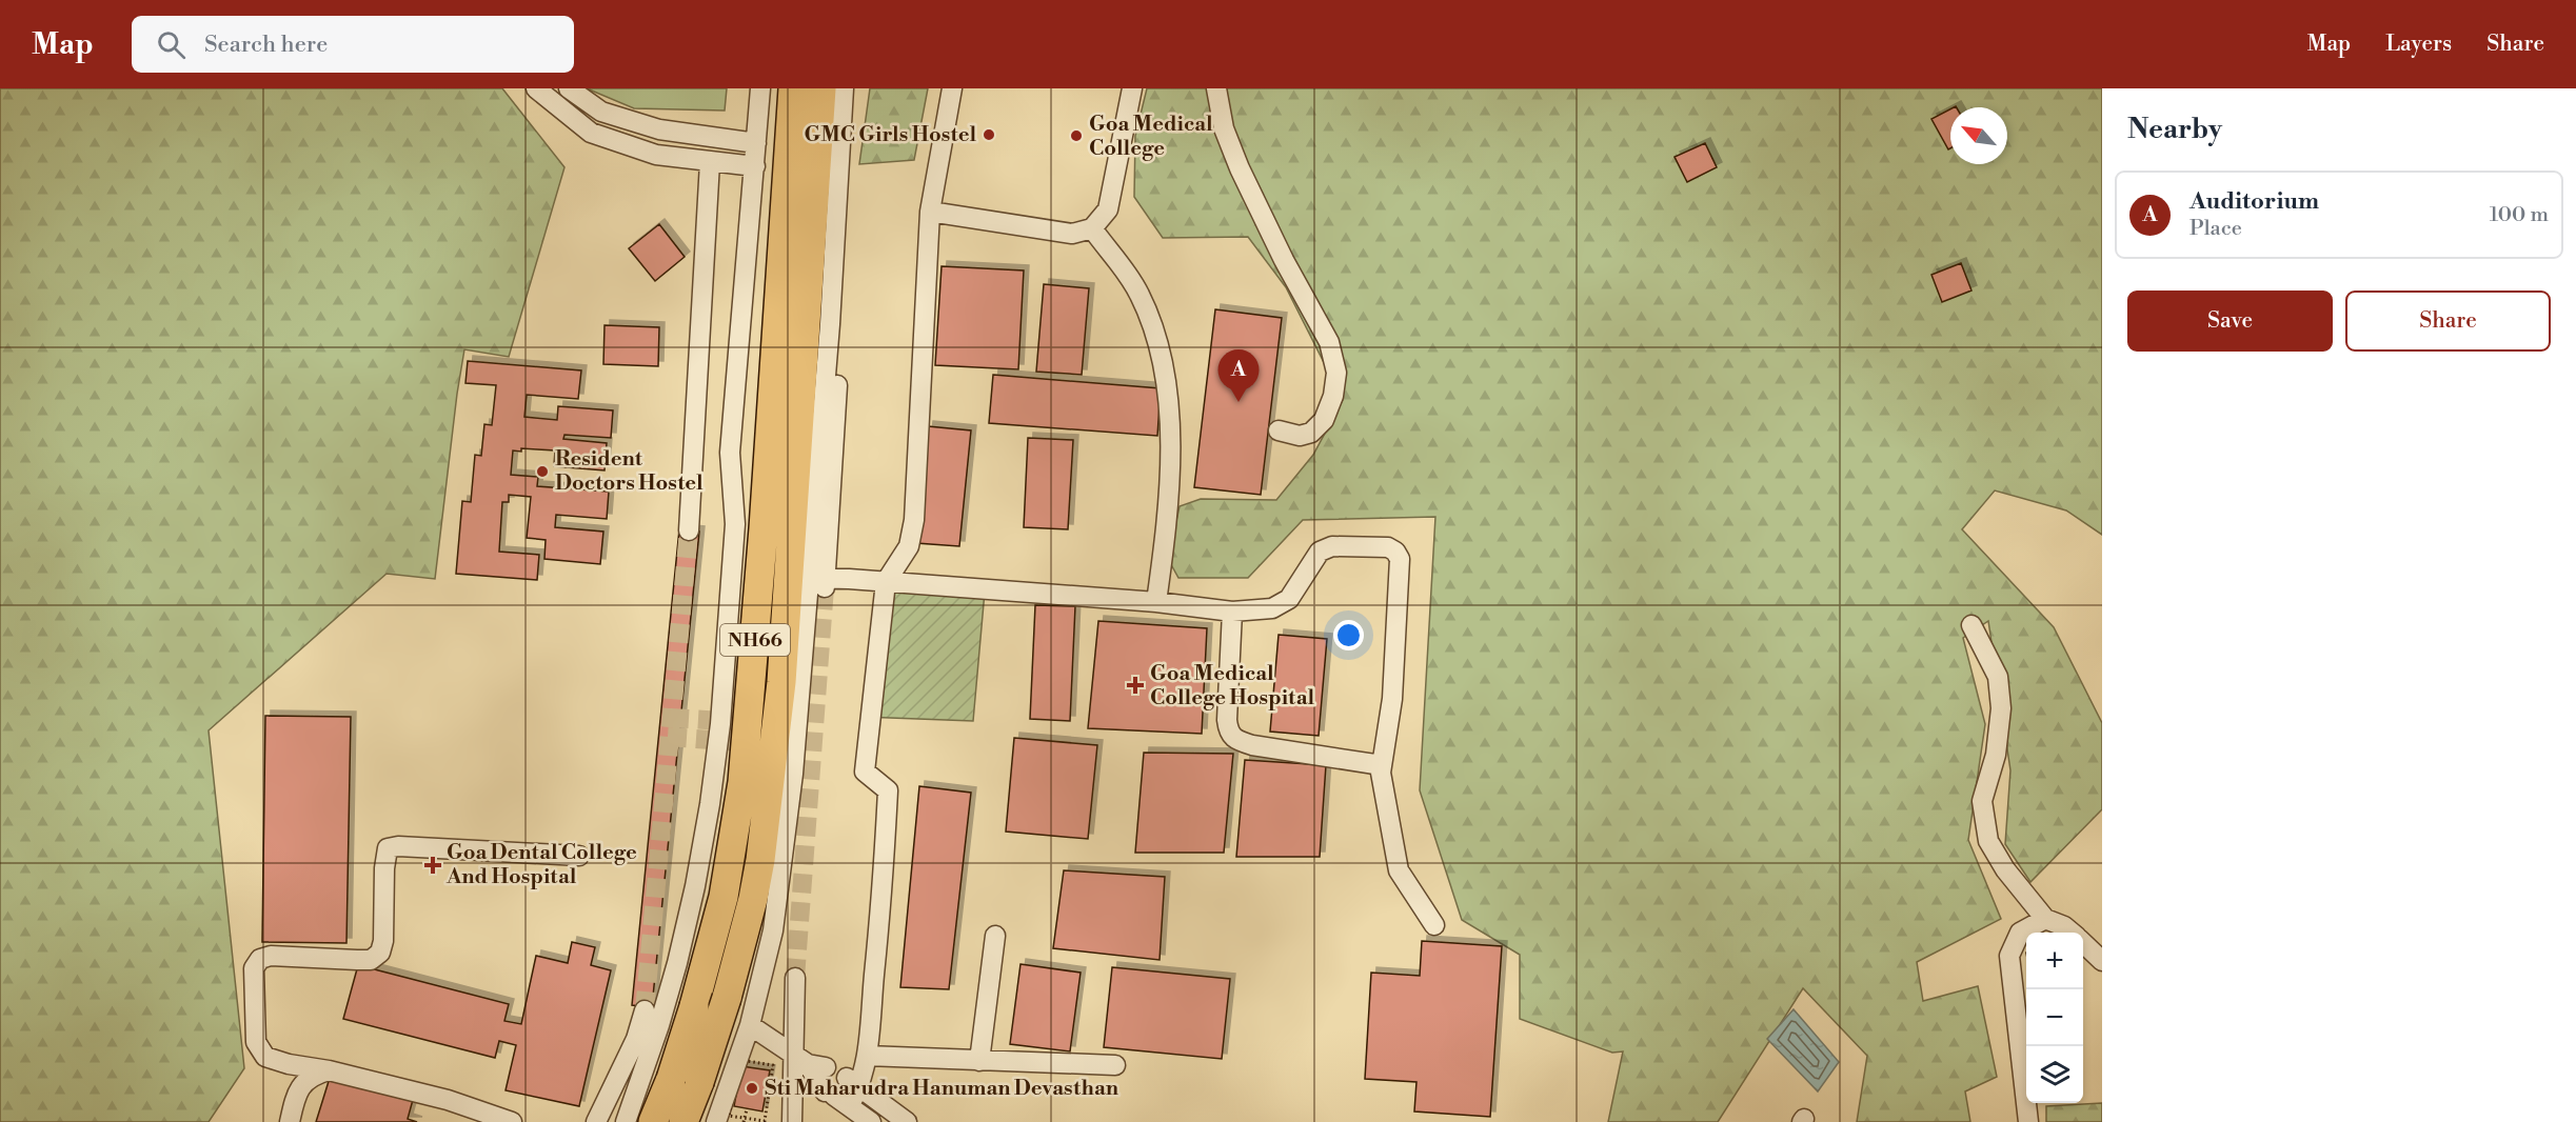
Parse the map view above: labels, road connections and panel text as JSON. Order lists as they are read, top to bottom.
{
  "streets": {
    "highway": ["NH66"]
  },
  "places": {
    "other": [
      "GMC Girls Hostel",
      "Goa Medical College",
      "Resident Doctors Hostel",
      "Sti Maharudra Hanuman Devasthan"
    ],
    "health": ["Goa Medical College Hospital", "Goa Dental College And Hospital"]
  },
  "north": "top left",
  "page": {
    "header": "Map",
    "search": "Search here",
    "nav": ["Map", "Layers", "Share"],
    "heading": "Nearby",
    "list": [
      {
        "mark": "A",
        "name": "Auditorium",
        "note": "Place",
        "value": "100 m"
      }
    ],
    "buttons": ["Save", "Share"],
    "pins": "A",
    "map_buttons": ["+", "−"]
  }
}
